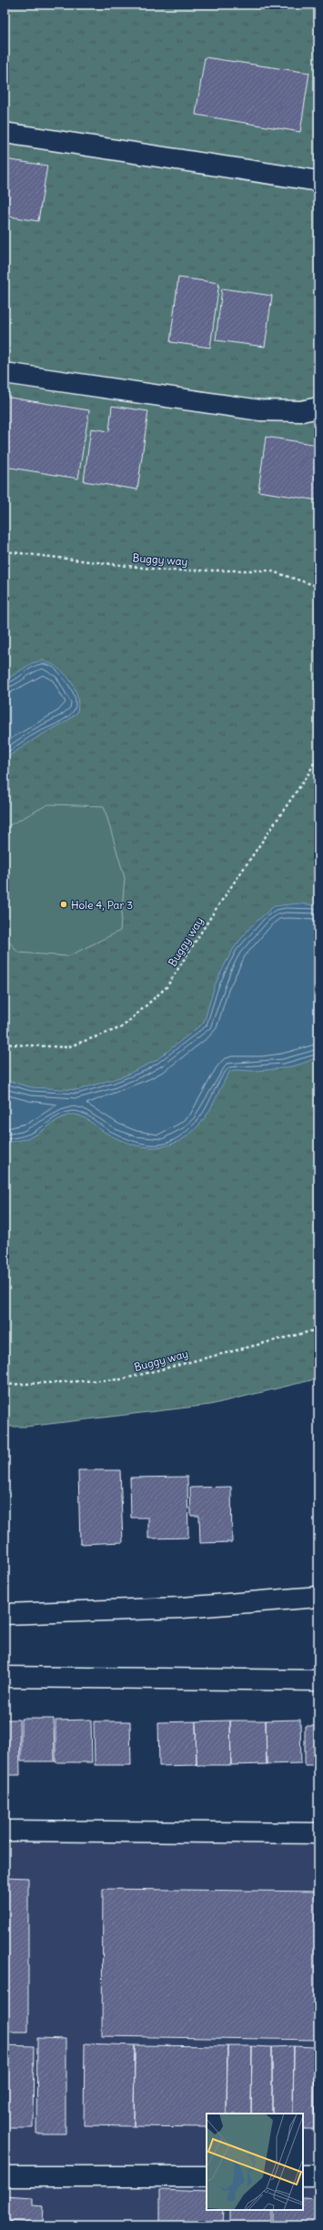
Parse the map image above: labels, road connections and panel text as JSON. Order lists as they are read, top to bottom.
{
  "streets": {
    "path": ["Buggy way"]
  },
  "places": ["Hole 4, Par 3"]
}
